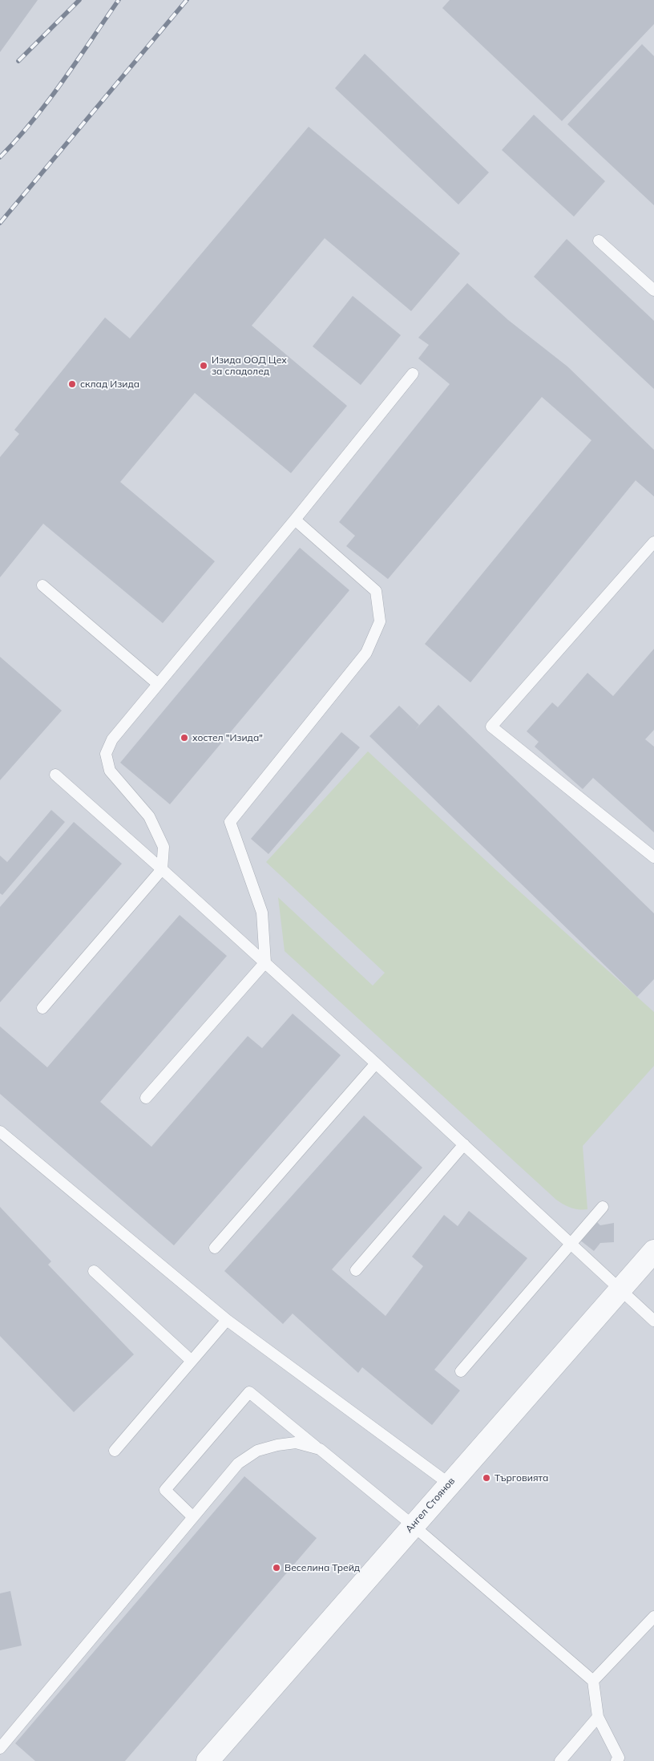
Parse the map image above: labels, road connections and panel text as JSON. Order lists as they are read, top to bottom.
{
  "streets": {
    "street": ["Ангел Стоянов"]
  },
  "places": [
    "Изида ООД Цех за сладолед",
    "склад Изида",
    "хостел \"Изида\"",
    "Търговията",
    "Веселина Трейд"
  ]
}
